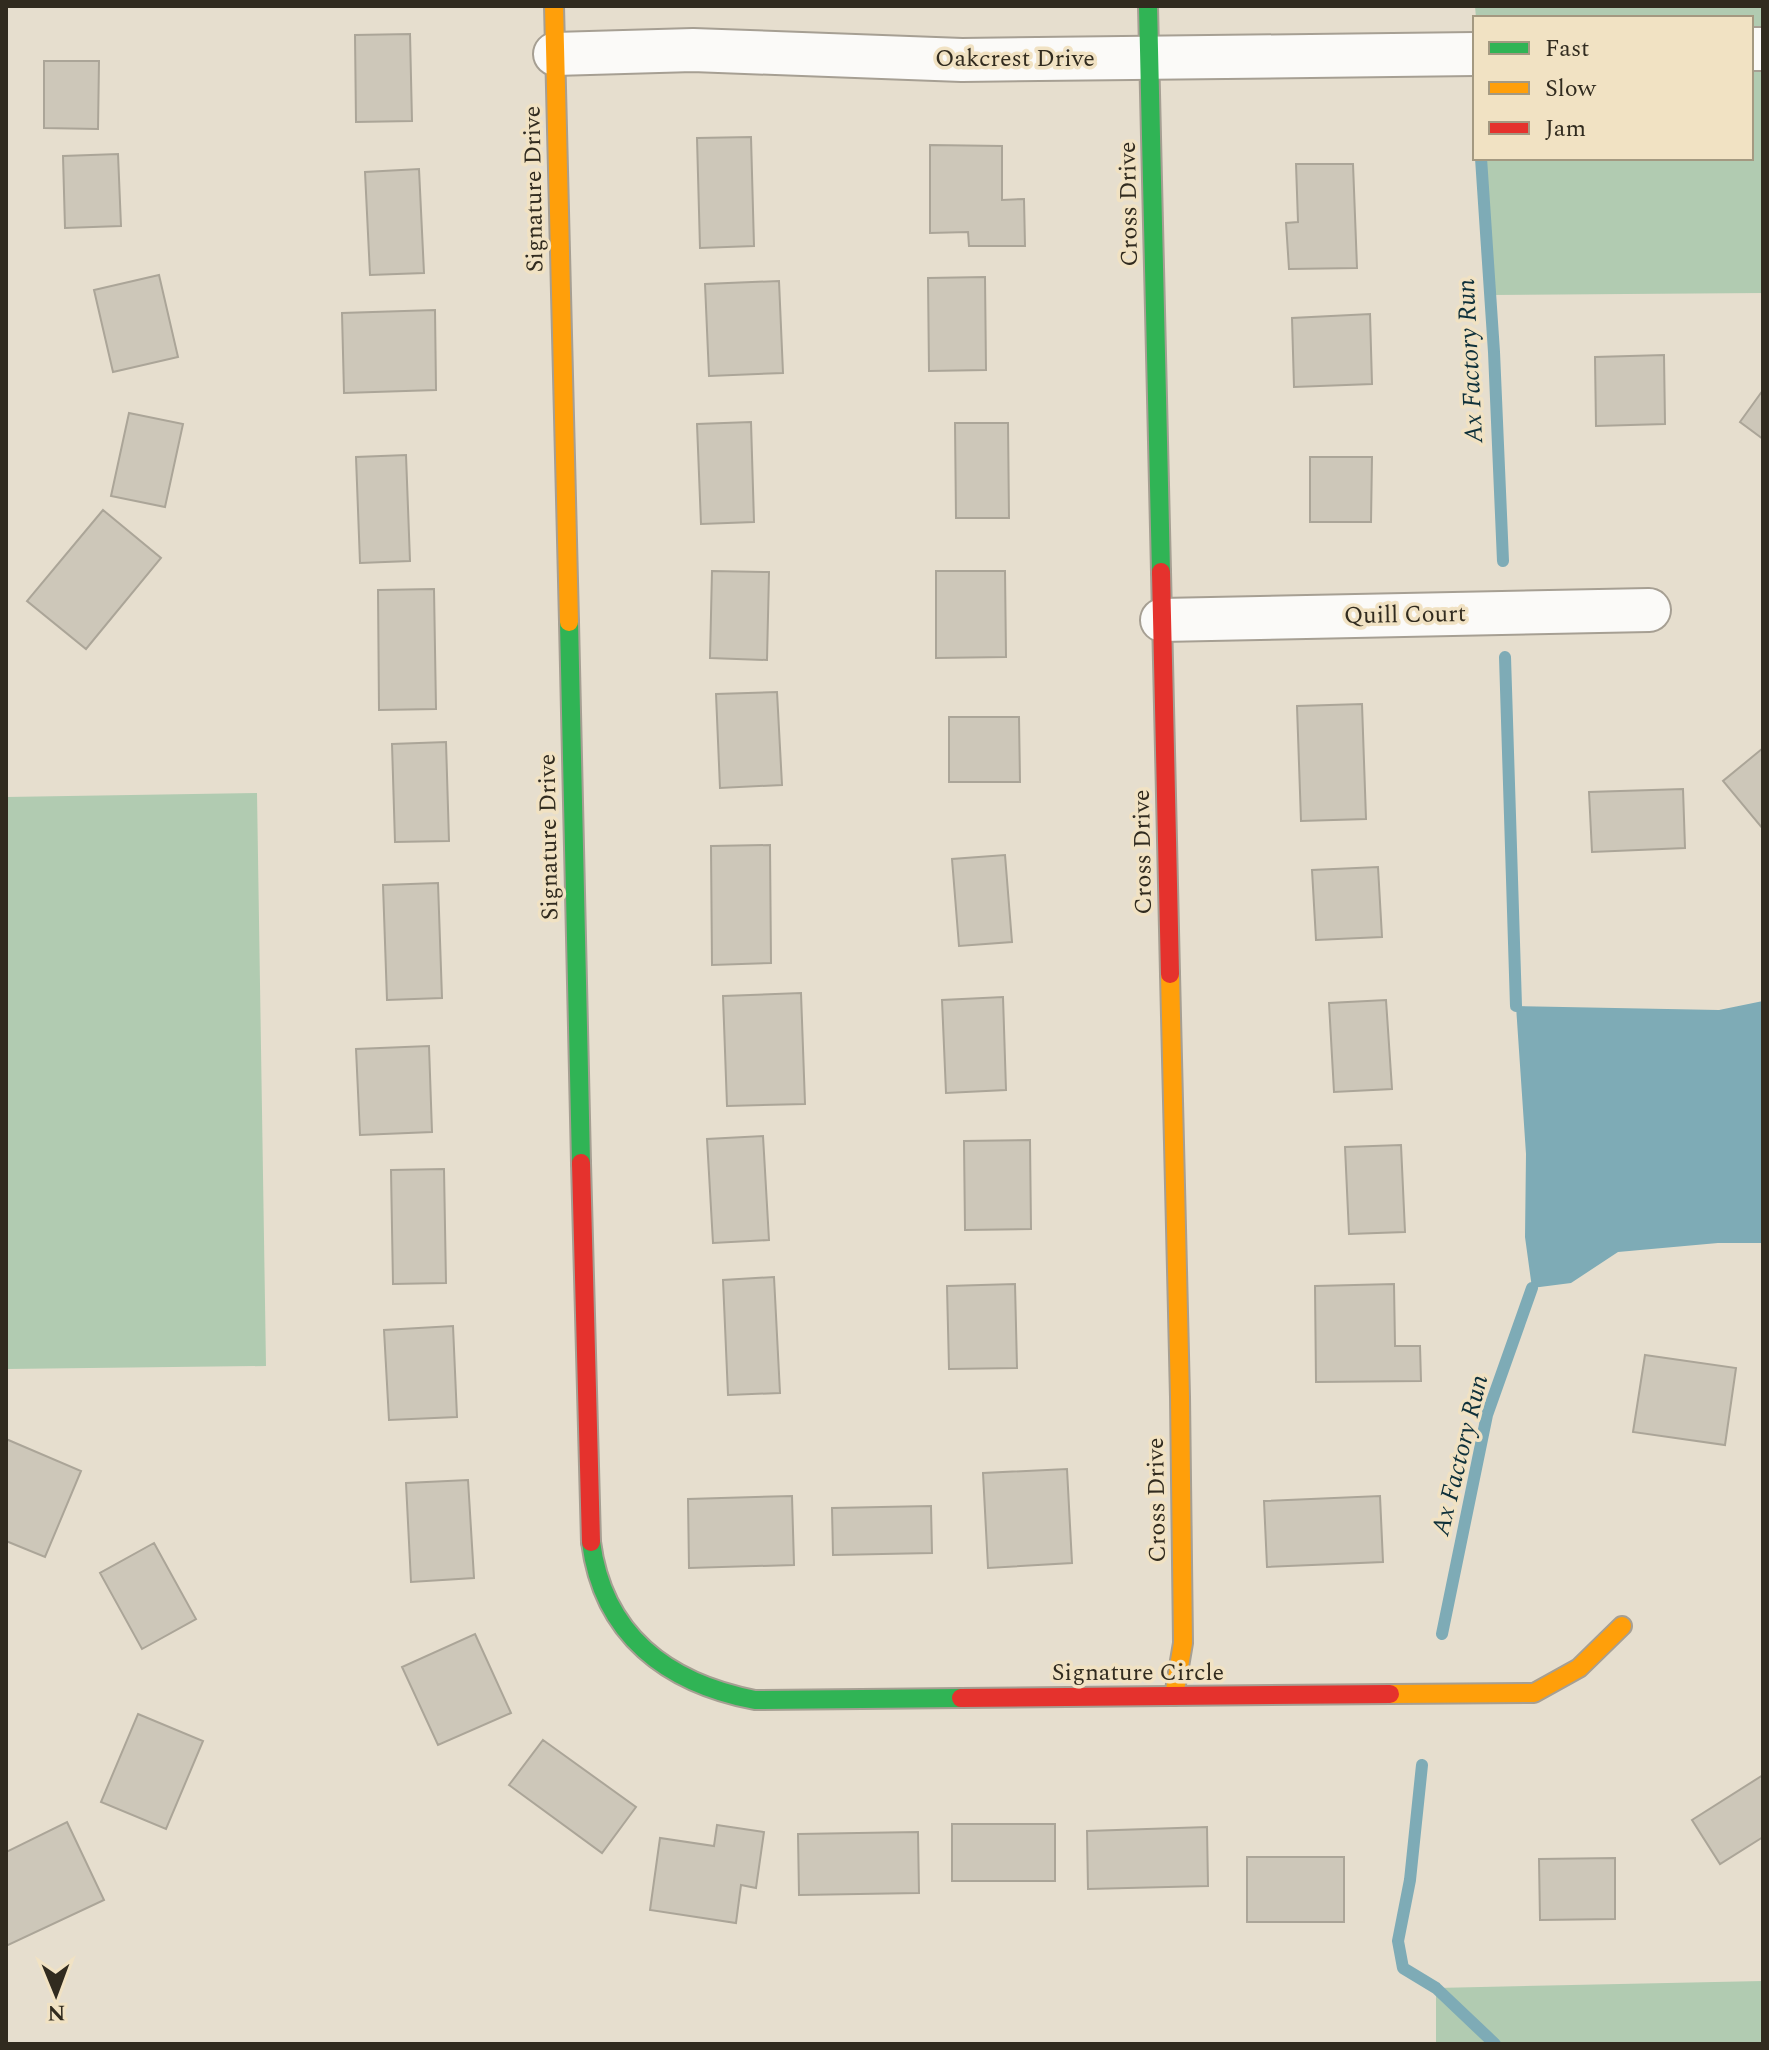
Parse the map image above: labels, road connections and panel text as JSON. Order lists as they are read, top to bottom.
{
  "streets": {
    "street": [
      "Oakcrest Drive",
      "Signature Drive",
      "Cross Drive",
      "Quill Court",
      "Signature Circle"
    ]
  },
  "crossings": [
    ["Oakcrest Drive", "Signature Drive"],
    ["Oakcrest Drive", "Cross Drive"],
    ["Signature Drive", "Signature Circle"],
    ["Cross Drive", "Quill Court"],
    ["Cross Drive", "Signature Circle"]
  ],
  "water": ["Ax Factory Run"],
  "legend": ["Fast", "Slow", "Jam"],
  "north": "bottom"
}
